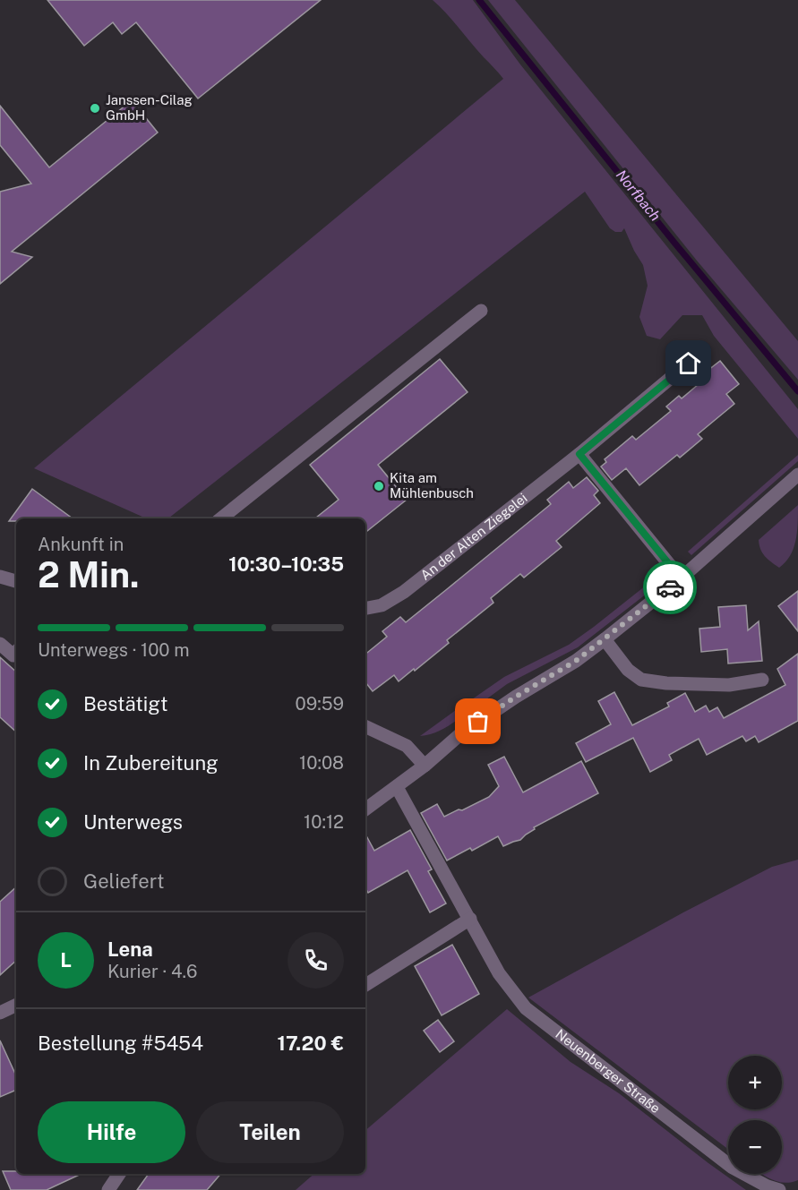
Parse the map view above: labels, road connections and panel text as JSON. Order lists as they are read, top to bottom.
{
  "streets": {
    "street": ["An der Alten Ziegelei", "Neuenberger Straße"]
  },
  "water": ["Norfbach"],
  "places": ["Janssen-Cilag GmbH", "Kita am Mühlenbusch"],
  "page": {
    "heading": ["2 Min.", "Ankunft in", "10:30–10:35"],
    "panel": [
      "Lena",
      "Kurier · 4.6",
      "Bestellung #5454",
      "17.20 €"
    ],
    "bar": "Unterwegs · 100 m",
    "list": [
      ["Bestätigt", "09:59"],
      ["In Zubereitung", "10:08"],
      ["Unterwegs", "10:12"],
      "Geliefert"
    ],
    "round": "L",
    "map_buttons": ["+", "−"],
    "buttons": ["Hilfe", "Teilen"]
  }
}
